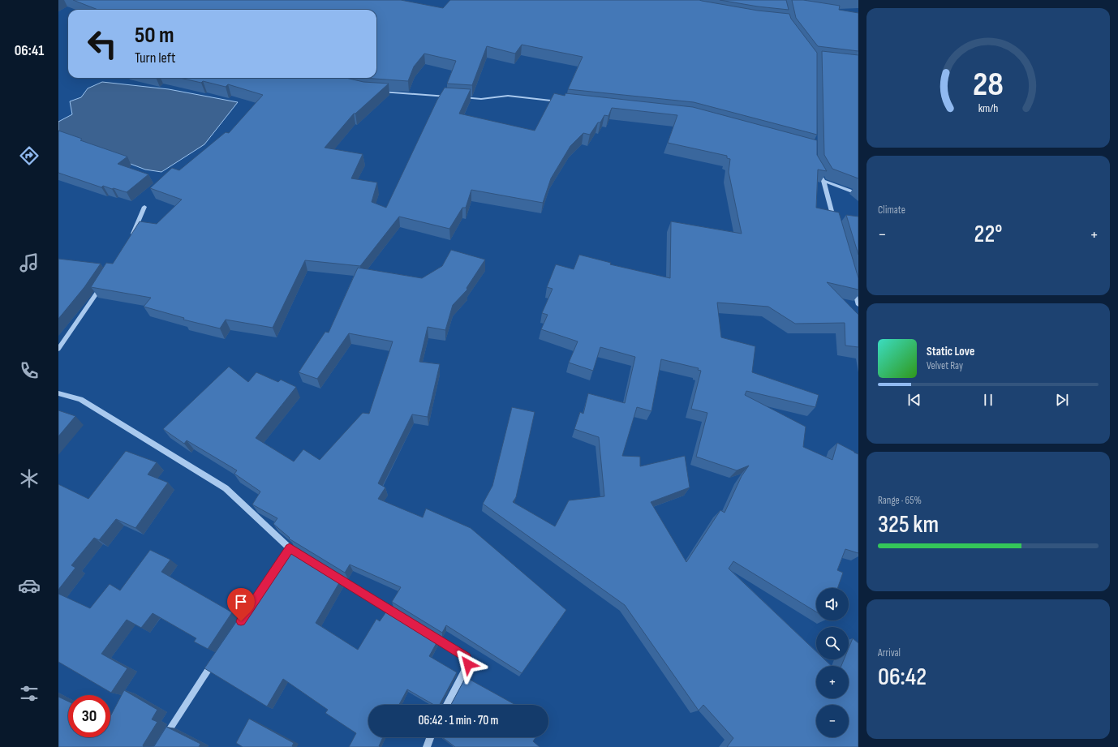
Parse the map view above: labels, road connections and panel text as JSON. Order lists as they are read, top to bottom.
{
  "page": {
    "tabs": "06:41",
    "turn": ["50 m", "Turn left"],
    "tile": [
      "Climate",
      ["Range · 65%", "325 km"],
      ["Arrival", "06:42"]
    ],
    "heat": ["−", "22°", "+"],
    "song": ["Static Love", "Velvet Ray"],
    "map_buttons": ["+", "−"],
    "limit": "30",
    "trip": "06:42 · 1 min · 70 m",
    "gauge": ["28", "km/h"]
  }
}
